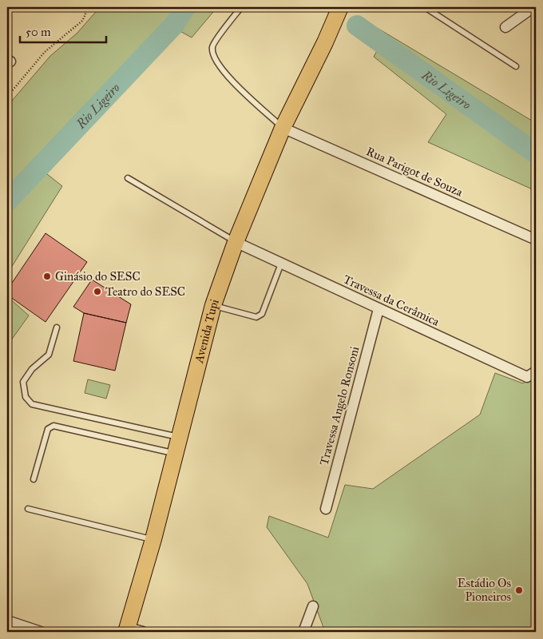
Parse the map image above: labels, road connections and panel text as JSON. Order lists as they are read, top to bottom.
{
  "streets": {
    "main road": ["Avenida Tupi"],
    "street": ["Rua Parigot de Souza", "Travessa da Cerâmica", "Travessa Angelo Ronsoni"]
  },
  "crossings": [
    ["Rua Parigot de Souza", "Avenida Tupi"],
    ["Travessa da Cerâmica", "Avenida Tupi"],
    ["Travessa da Cerâmica", "Travessa Angelo Ronsoni"]
  ],
  "water": ["Rio Ligeiro"],
  "places": ["Ginásio do SESC", "Teatro do SESC", "Estádio Os Pioneiros"],
  "scale_bar": "50 m"
}
